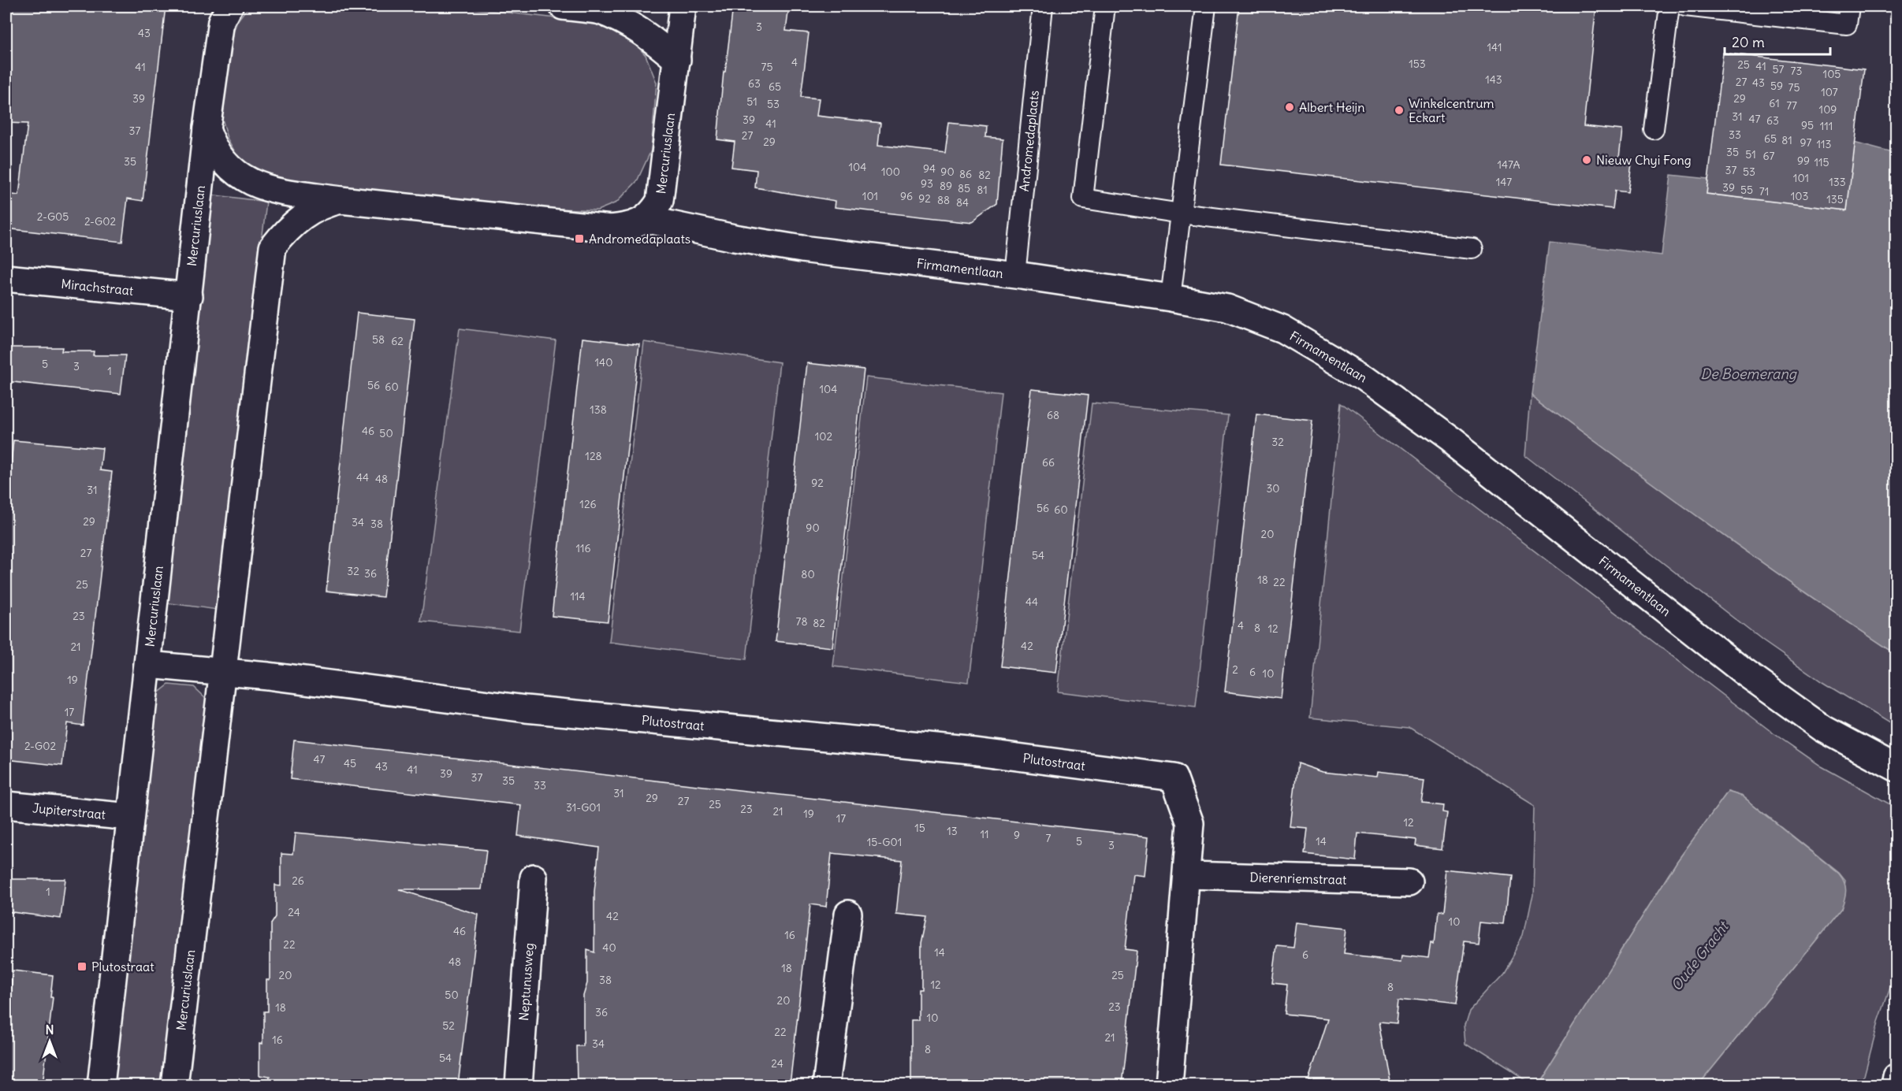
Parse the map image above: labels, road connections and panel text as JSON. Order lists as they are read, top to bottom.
{
  "streets": {
    "street": [
      "Mercuriuslaan",
      "Firmamentlaan",
      "Mirachstraat",
      "Plutostraat",
      "Jupiterstraat",
      "Dierenriemstraat",
      "Neptunusweg"
    ],
    "lane": ["Andromedaplaats"]
  },
  "crossings": [
    ["Andromedaplaats", "Firmamentlaan"],
    ["Mercuriuslaan", "Firmamentlaan"],
    ["Mercuriuslaan", "Mirachstraat"],
    ["Mercuriuslaan", "Plutostraat"],
    ["Mercuriuslaan", "Jupiterstraat"],
    ["Plutostraat", "Dierenriemstraat"]
  ],
  "water": ["De Boemerang", "Oude Gracht"],
  "places": {
    "other": ["Albert Heijn", "Winkelcentrum Eckart", "Nieuw Chyi Fong"],
    "transit": ["Andromedaplaats", "Plutostraat"]
  },
  "house_numbers": [
    "3",
    "43",
    "141",
    "4",
    "153",
    "25",
    "41",
    "41",
    "75",
    "57",
    "73",
    "105",
    "143",
    "27",
    "43",
    "63",
    "59",
    "65",
    "75",
    "107",
    "39",
    "29",
    "51",
    "61",
    "53",
    "77",
    "109",
    "31",
    "47",
    "39",
    "63",
    "41",
    "95",
    "111",
    "37",
    "33",
    "27",
    "65",
    "81",
    "29",
    "97",
    "113",
    "35",
    "51",
    "67",
    "99",
    "35",
    "115",
    "147A",
    "104",
    "94",
    "37",
    "100",
    "90",
    "53",
    "86",
    "82",
    "101",
    "147",
    "133",
    "93",
    "89",
    "39",
    "85",
    "81",
    "55",
    "71",
    "101",
    "96",
    "103",
    "92",
    "135",
    "88",
    "84",
    "2-G05",
    "2-G02",
    "58",
    "62",
    "140",
    "5",
    "3",
    "1",
    "56",
    "60",
    "104",
    "138",
    "68",
    "46",
    "50",
    "102",
    "32",
    "128",
    "66",
    "44",
    "48",
    "92",
    "30",
    "31",
    "126",
    "56",
    "60",
    "29",
    "34",
    "38",
    "90",
    "20",
    "116",
    "27",
    "54",
    "32",
    "36",
    "80",
    "18",
    "22",
    "25",
    "114",
    "44",
    "23",
    "78",
    "82",
    "4",
    "8",
    "12",
    "42",
    "21",
    "2",
    "6",
    "10",
    "19",
    "17",
    "2-G02",
    "47",
    "45",
    "43",
    "41",
    "39",
    "37",
    "35",
    "33",
    "31",
    "29",
    "27",
    "25",
    "31-G01",
    "23",
    "21",
    "19",
    "17",
    "12",
    "15",
    "13",
    "11",
    "9",
    "7",
    "5",
    "14",
    "15-G01",
    "3",
    "26",
    "1",
    "24",
    "42",
    "10",
    "46",
    "16",
    "22",
    "40",
    "14",
    "6",
    "48",
    "18",
    "20",
    "25",
    "38",
    "12",
    "8",
    "50",
    "20",
    "23",
    "18",
    "36",
    "10",
    "52",
    "22",
    "21",
    "16",
    "34",
    "8",
    "54",
    "24"
  ],
  "scale_bar": "20 m",
  "north": "top"
}
